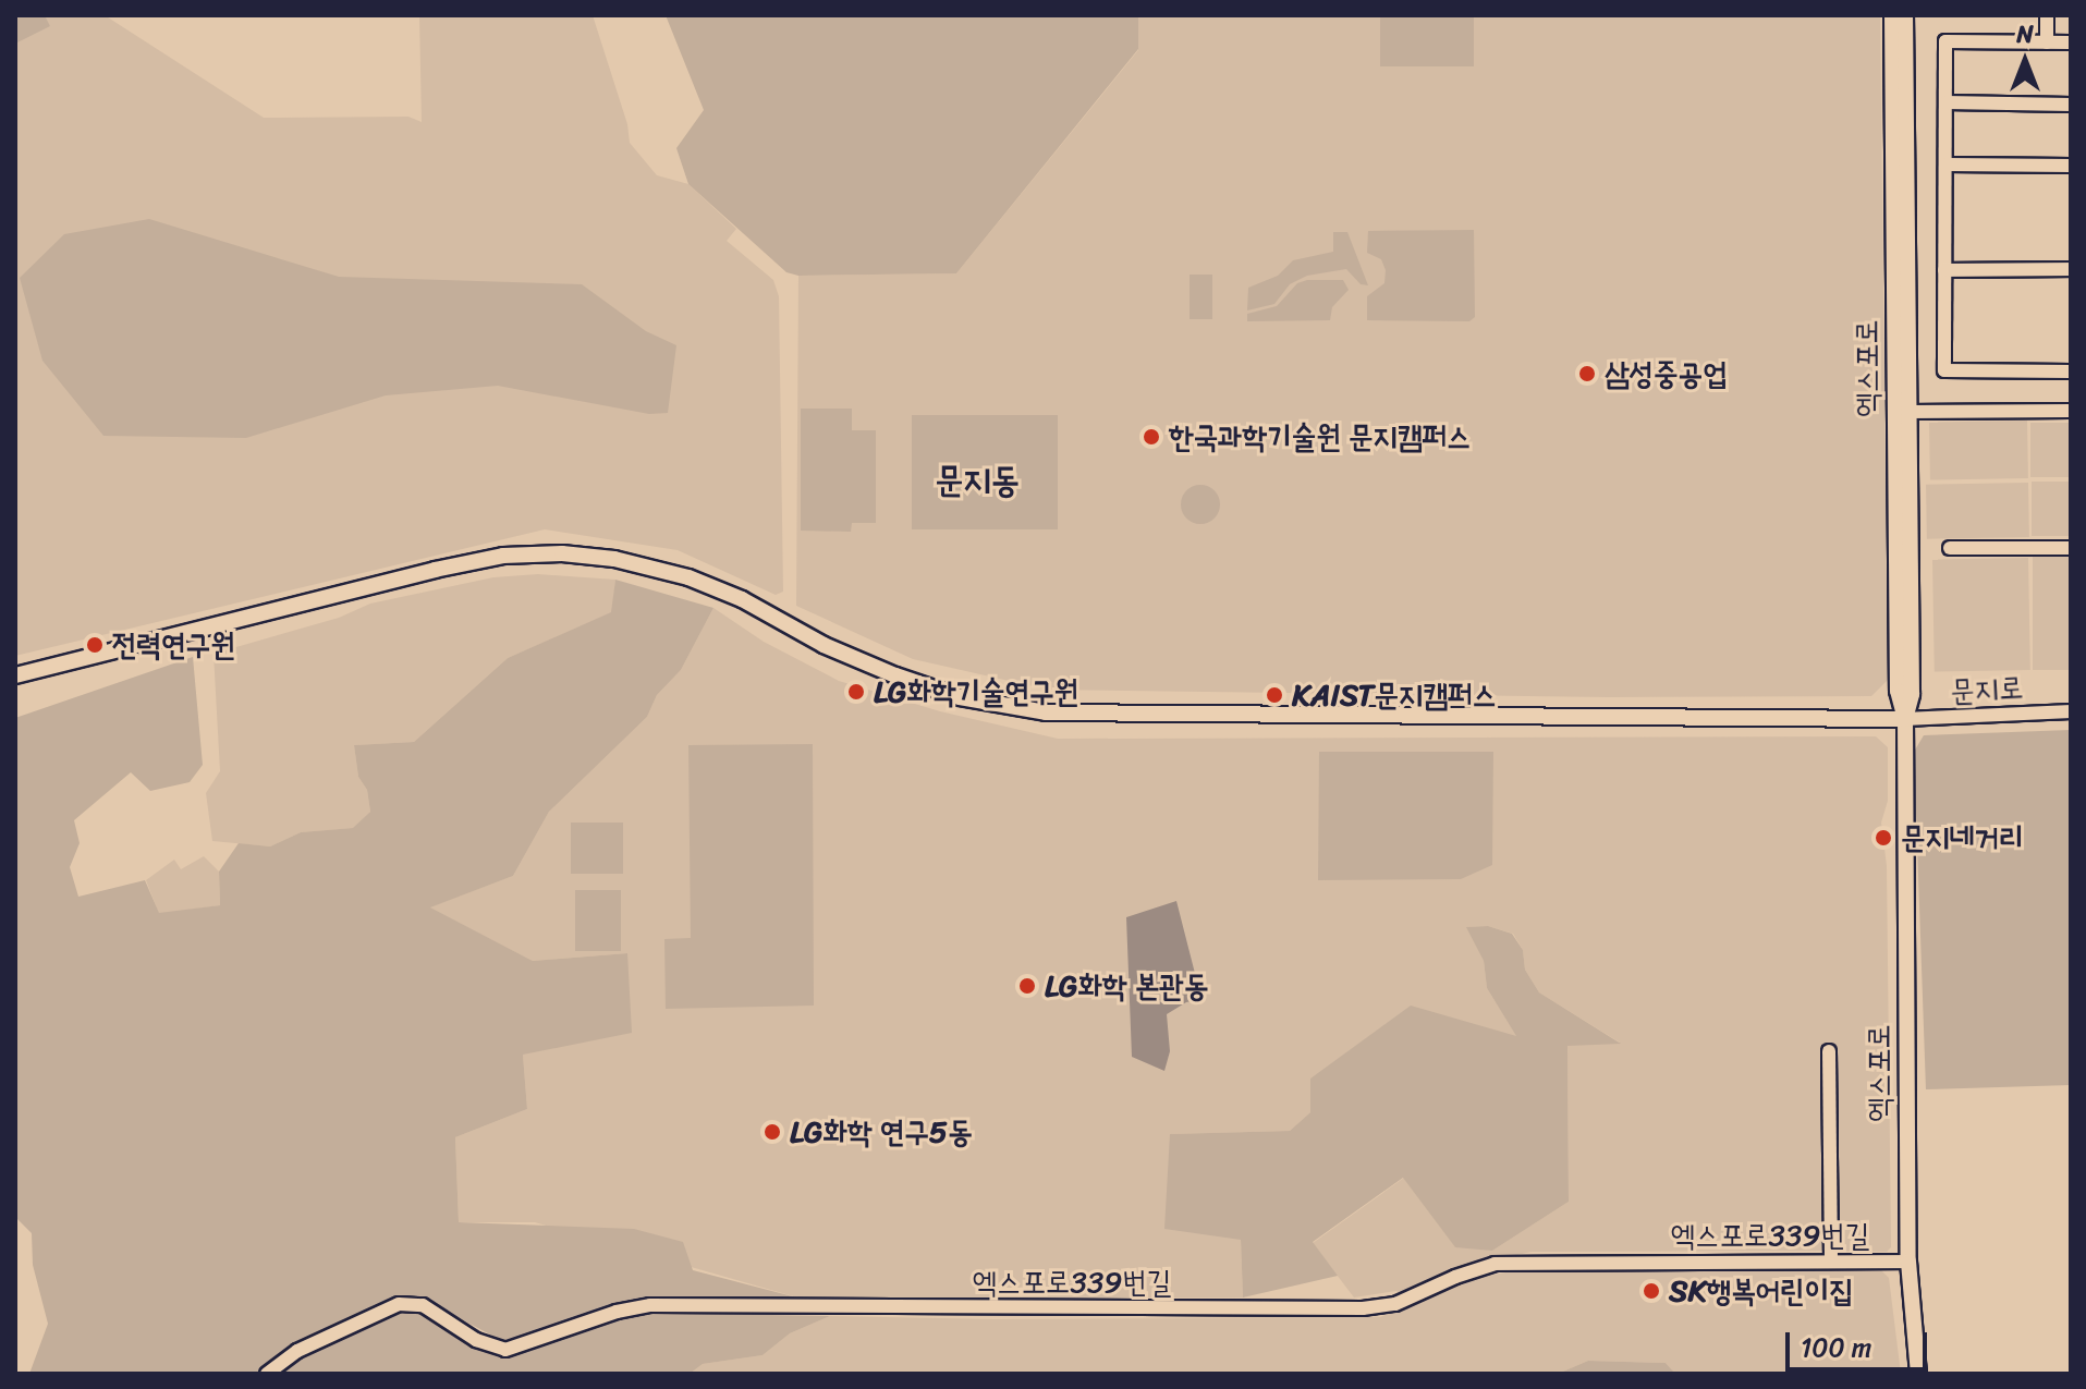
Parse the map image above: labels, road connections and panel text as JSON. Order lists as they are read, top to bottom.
{
  "streets": {
    "main road": ["엑스포로"],
    "street": ["문지로", "엑스포로339번길"]
  },
  "crossings": [
    ["엑스포로", "문지로"],
    ["엑스포로", "엑스포로339번길"]
  ],
  "districts": ["문지동"],
  "places": [
    "삼성중공업",
    "한국과학기술원 문지캠퍼스",
    "전력연구원",
    "LG화학기술연구원",
    "KAIST문지캠퍼스",
    "문지네거리",
    "LG화학 본관동",
    "LG화학 연구5동",
    "SK행복어린이집"
  ],
  "scale_bar": "100 m",
  "north": "top"
}
